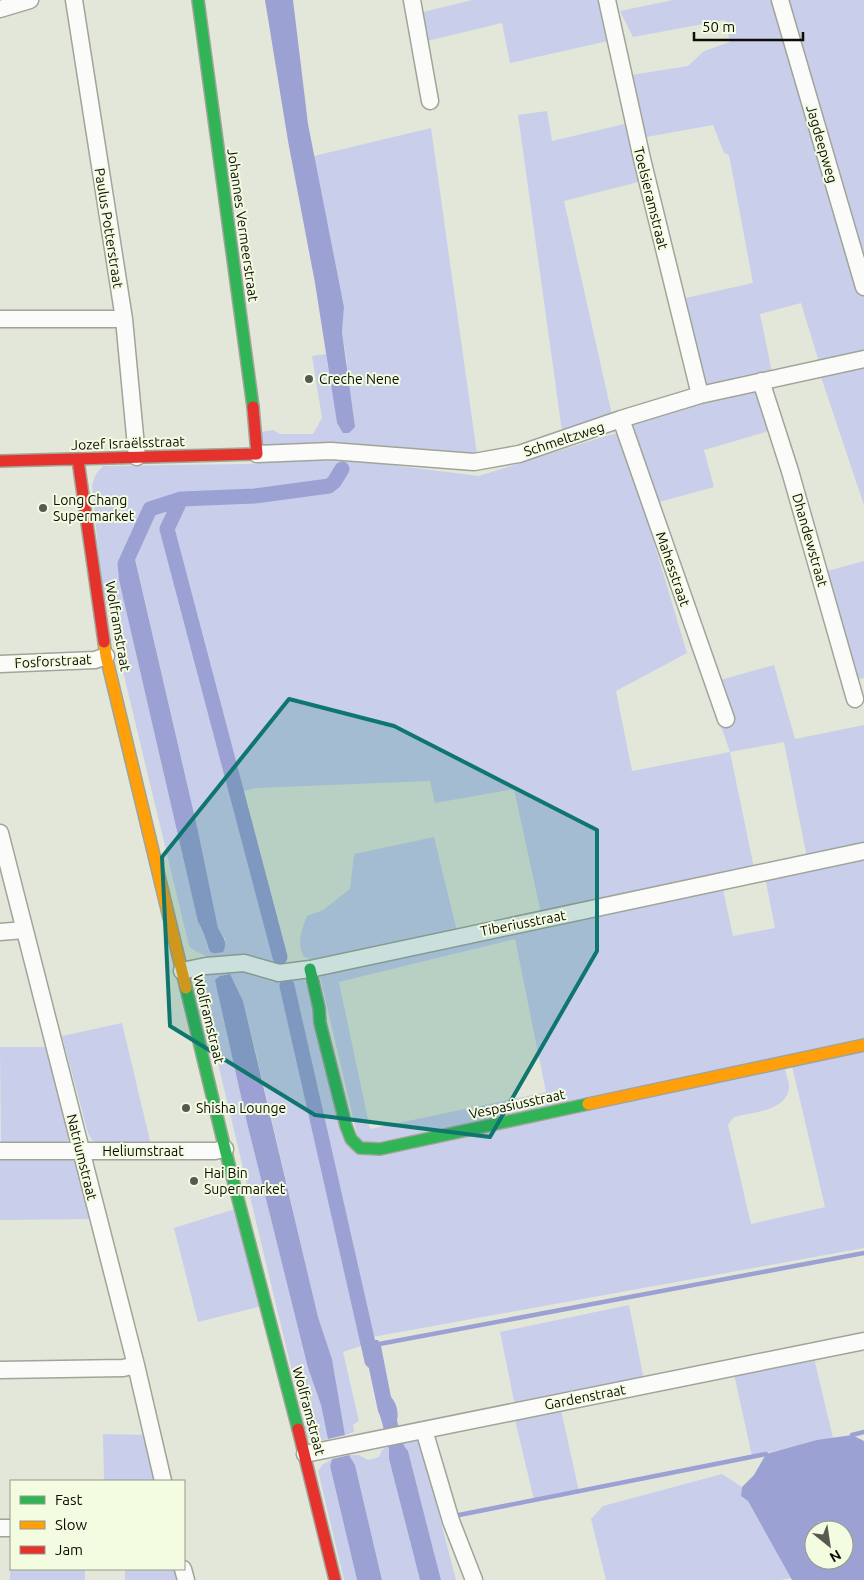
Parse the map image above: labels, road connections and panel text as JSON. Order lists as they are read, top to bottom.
{
  "streets": {
    "street": [
      "Jagdeepweg",
      "Toelsieramstraat",
      "Johannes Vermeerstraat",
      "Paulus Potterstraat",
      "Schmeltzweg",
      "Jozef Israëlsstraat",
      "Dhandewstraat",
      "Mahesstraat",
      "Wolframstraat",
      "Fosforstraat",
      "Tiberiusstraat",
      "Vespasiusstraat",
      "Heliumstraat",
      "Natriumstraat",
      "Gardenstraat"
    ]
  },
  "crossings": [
    ["Toelsieramstraat", "Schmeltzweg"],
    ["Johannes Vermeerstraat", "Schmeltzweg"],
    ["Johannes Vermeerstraat", "Jozef Israëlsstraat"],
    ["Paulus Potterstraat", "Jozef Israëlsstraat"],
    ["Schmeltzweg", "Jozef Israëlsstraat"],
    ["Schmeltzweg", "Dhandewstraat"],
    ["Schmeltzweg", "Mahesstraat"],
    ["Jozef Israëlsstraat", "Wolframstraat"],
    ["Wolframstraat", "Fosforstraat"],
    ["Wolframstraat", "Tiberiusstraat"],
    ["Wolframstraat", "Heliumstraat"],
    ["Wolframstraat", "Gardenstraat"],
    ["Tiberiusstraat", "Vespasiusstraat"],
    ["Heliumstraat", "Natriumstraat"]
  ],
  "places": [
    "Creche Nene",
    "Long Chang Supermarket",
    "Shisha Lounge",
    "Hai Bin Supermarket"
  ],
  "legend": ["Fast", "Slow", "Jam"],
  "scale_bar": "50 m",
  "north": "bottom right"
}
